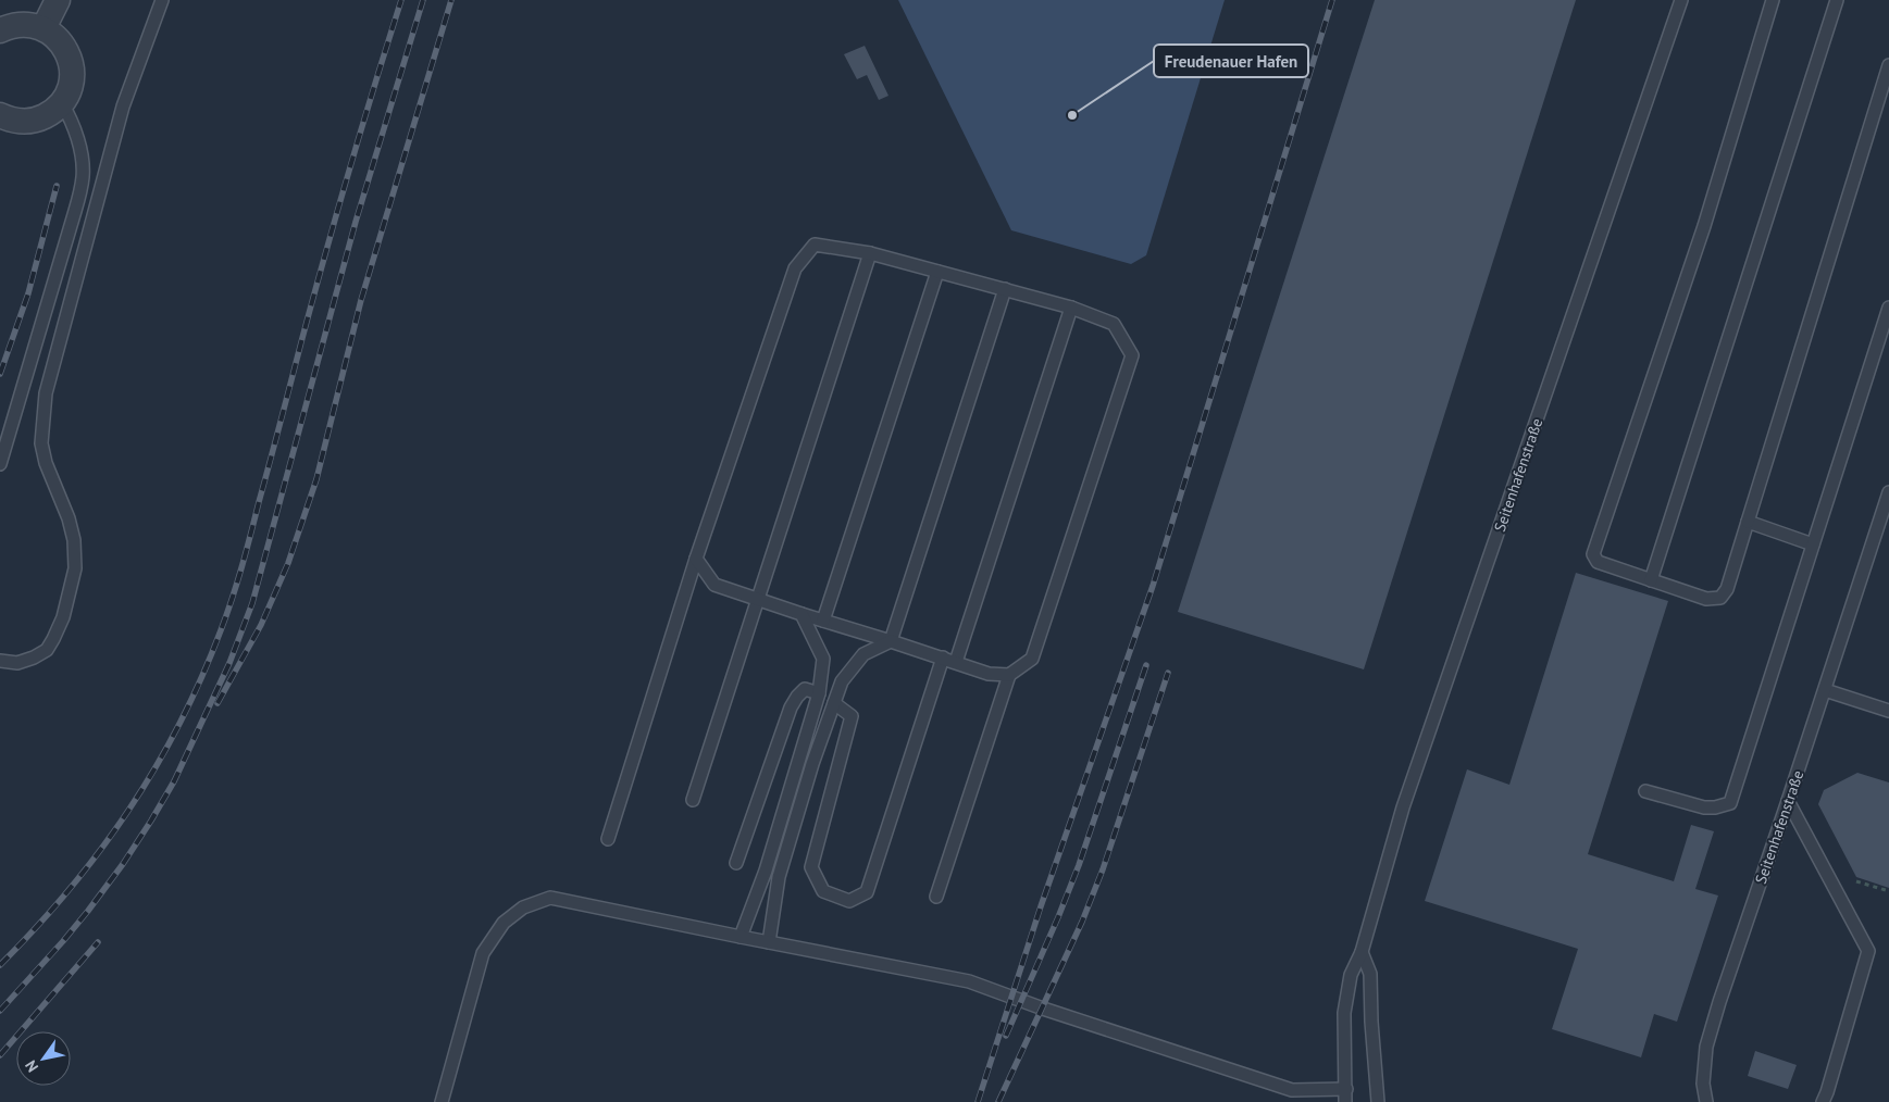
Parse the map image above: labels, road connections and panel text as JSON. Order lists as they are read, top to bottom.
{
  "streets": {
    "lane": ["Seitenhafenstraße"]
  },
  "places": ["Freudenauer Hafen"],
  "north": "bottom left"
}
